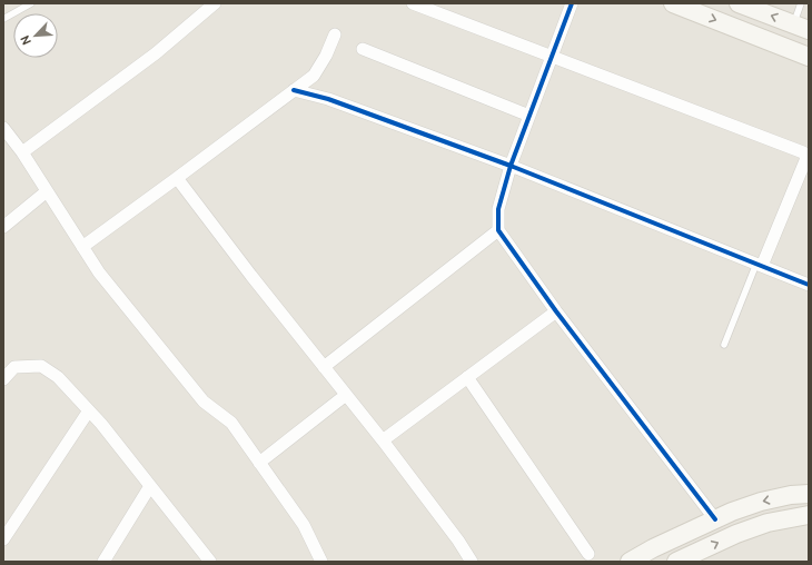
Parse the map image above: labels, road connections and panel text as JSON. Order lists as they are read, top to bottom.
{
  "north": "bottom left"
}
